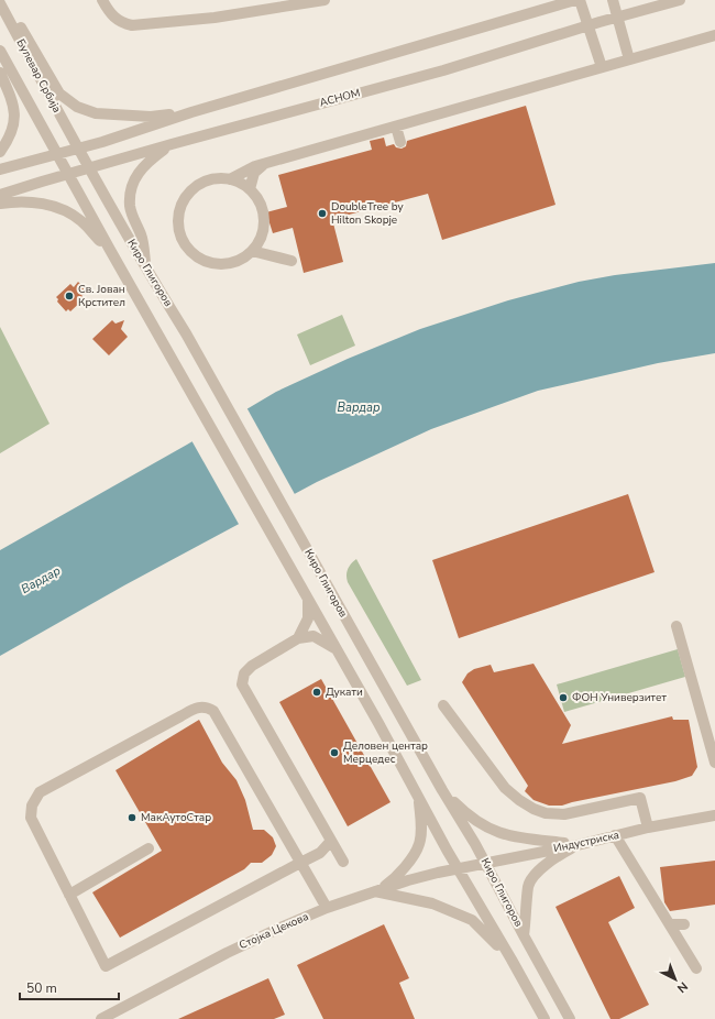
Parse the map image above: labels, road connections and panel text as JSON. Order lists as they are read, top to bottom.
{
  "streets": {
    "street": [
      "Булевар Србија",
      "АСНОМ",
      "Киро Глигоров",
      "Индустриска",
      "Стојка Цекова"
    ]
  },
  "crossings": [
    ["Булевар Србија", "Киро Глигоров"],
    ["АСНОМ", "Киро Глигоров"],
    ["Киро Глигоров", "Индустриска"],
    ["Киро Глигоров", "Стојка Цекова"],
    ["Индустриска", "Стојка Цекова"]
  ],
  "water": ["Вардар"],
  "places": [
    "DoubleTree by Hilton Skopje",
    "Св. Јован Крстител",
    "Дукати",
    "ФОН Универзитет",
    "Деловен центар Мерцедес",
    "МакАутоСтар"
  ],
  "scale_bar": "50 m",
  "north": "bottom right"
}
